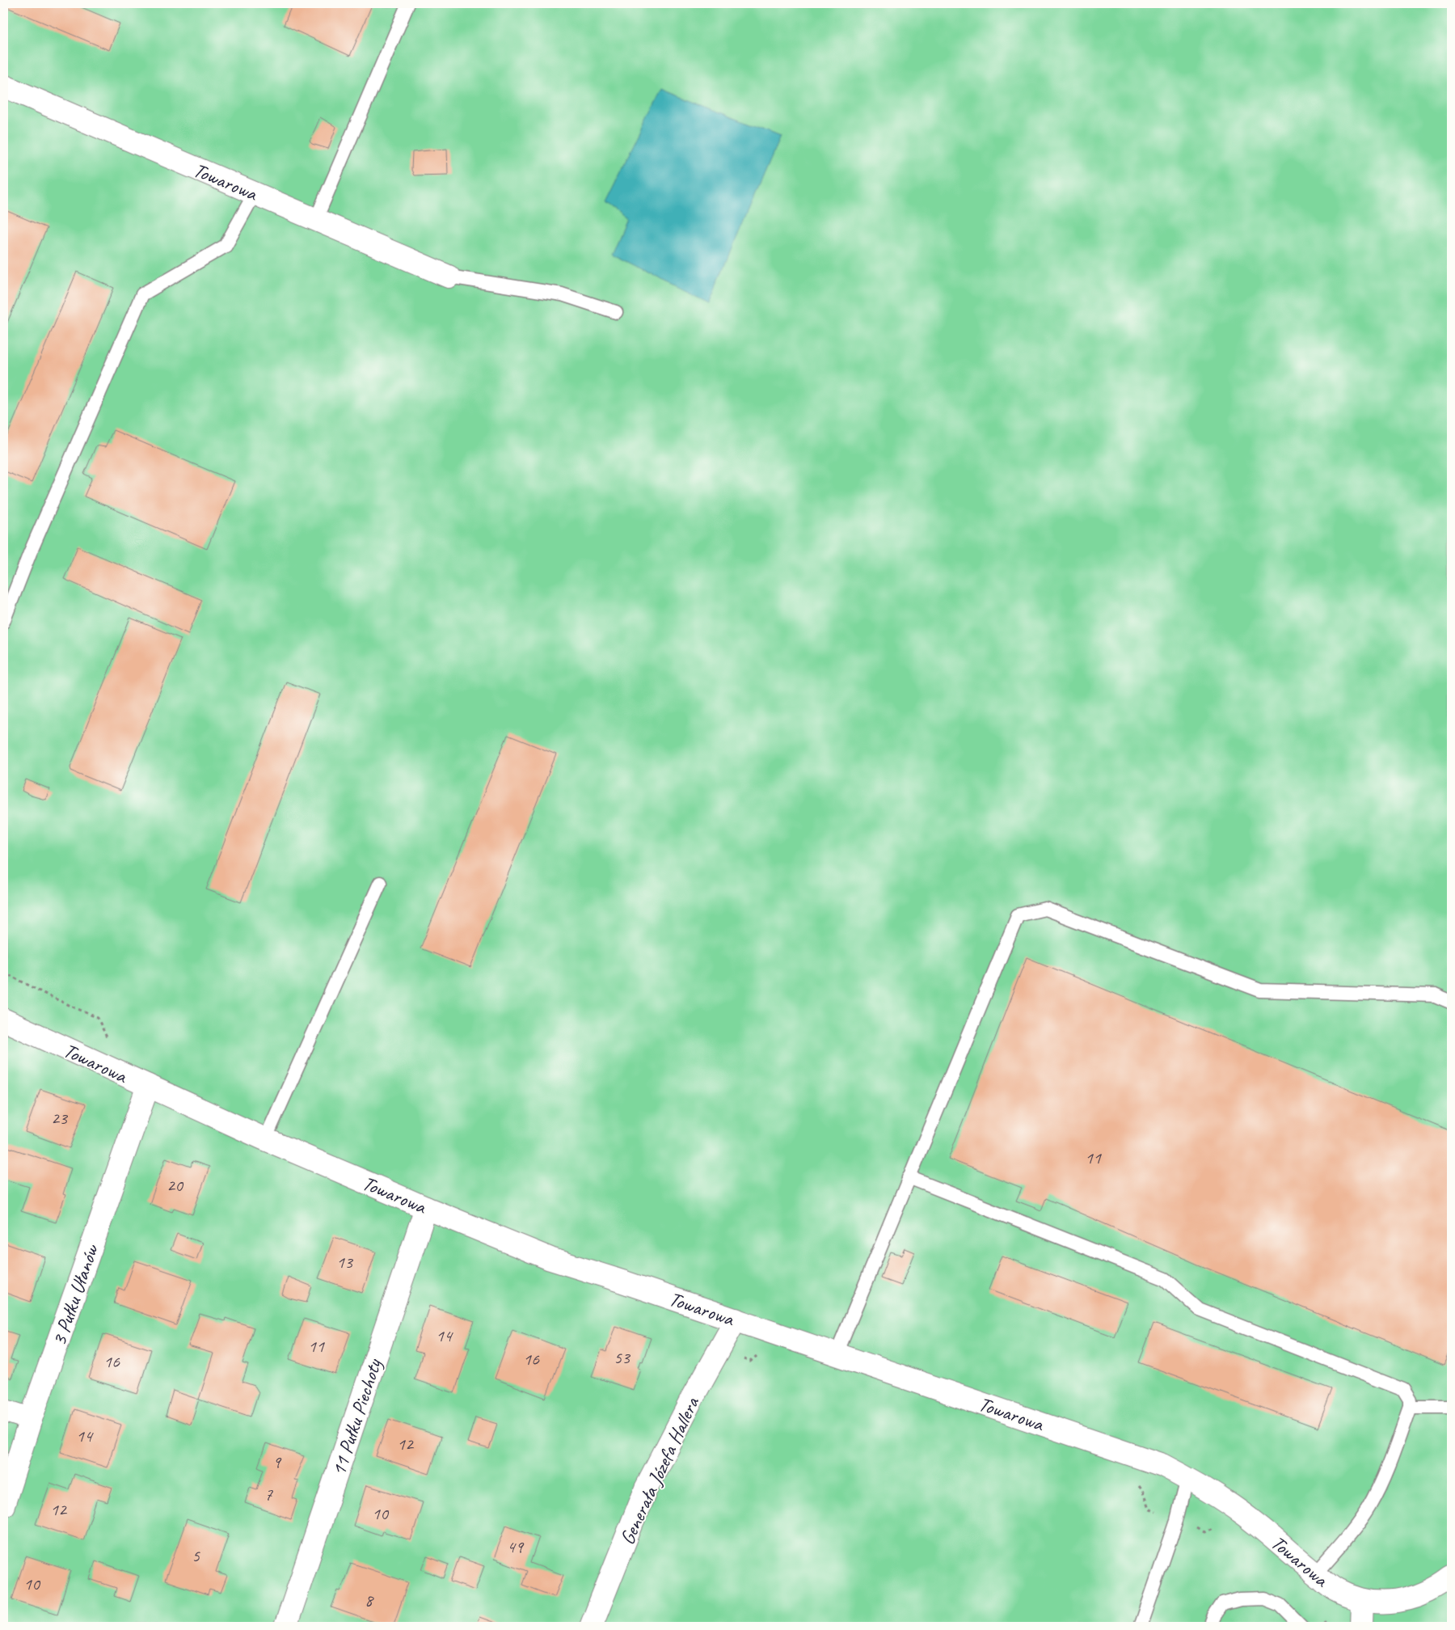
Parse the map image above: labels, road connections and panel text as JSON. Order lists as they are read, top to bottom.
{
  "streets": {
    "street": [
      "Towarowa",
      "3 Pułku Ułanów",
      "11 Pułku Piechoty",
      "Generała Józefa Hallera"
    ]
  },
  "crossings": [
    ["Towarowa", "3 Pułku Ułanów"],
    ["Towarowa", "11 Pułku Piechoty"],
    ["Towarowa", "Generała Józefa Hallera"]
  ],
  "house_numbers": [
    "23",
    "11",
    "20",
    "13",
    "14",
    "11",
    "53",
    "16",
    "16",
    "14",
    "12",
    "9",
    "7",
    "12",
    "10",
    "49",
    "5",
    "10",
    "8"
  ]
}
